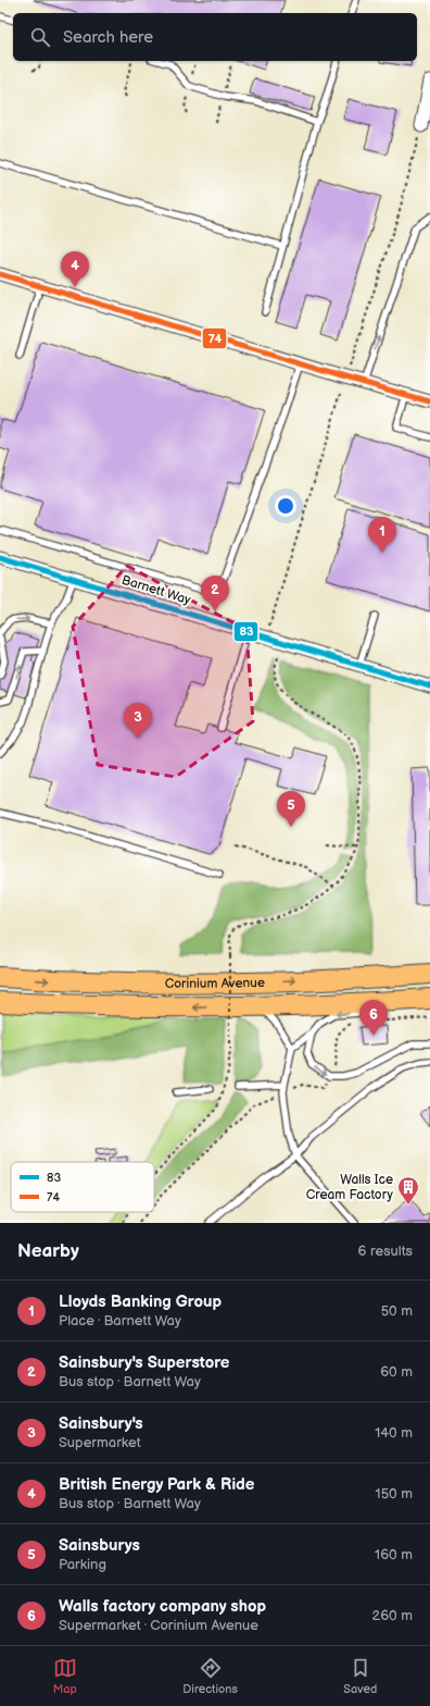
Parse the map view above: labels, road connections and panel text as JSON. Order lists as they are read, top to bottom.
{
  "streets": {
    "highway": ["Corinium Avenue"],
    "street": ["Barnett Way"]
  },
  "places": {
    "building": ["Walls Ice Cream Factory"]
  },
  "lines": ["transit line 74", "transit line 83"],
  "legend": ["83", "74"],
  "page": {
    "search": "Search here",
    "pins": [
      "4",
      "1",
      "2",
      "3",
      "5",
      "6"
    ],
    "heading": ["Nearby", "6 results"],
    "list": [
      {
        "mark": "1",
        "name": "Lloyds Banking Group",
        "note": "Place · Barnett Way",
        "value": "50 m"
      },
      {
        "mark": "2",
        "name": "Sainsbury's Superstore",
        "note": "Bus stop · Barnett Way",
        "value": "60 m"
      },
      {
        "mark": "3",
        "name": "Sainsbury's",
        "note": "Supermarket",
        "value": "140 m"
      },
      {
        "mark": "4",
        "name": "British Energy Park & Ride",
        "note": "Bus stop · Barnett Way",
        "value": "150 m"
      },
      {
        "mark": "5",
        "name": "Sainsburys",
        "note": "Parking",
        "value": "160 m"
      },
      {
        "mark": "6",
        "name": "Walls factory company shop",
        "note": "Supermarket · Corinium Avenue",
        "value": "260 m"
      }
    ],
    "nav": ["Map", "Directions", "Saved"]
  }
}
